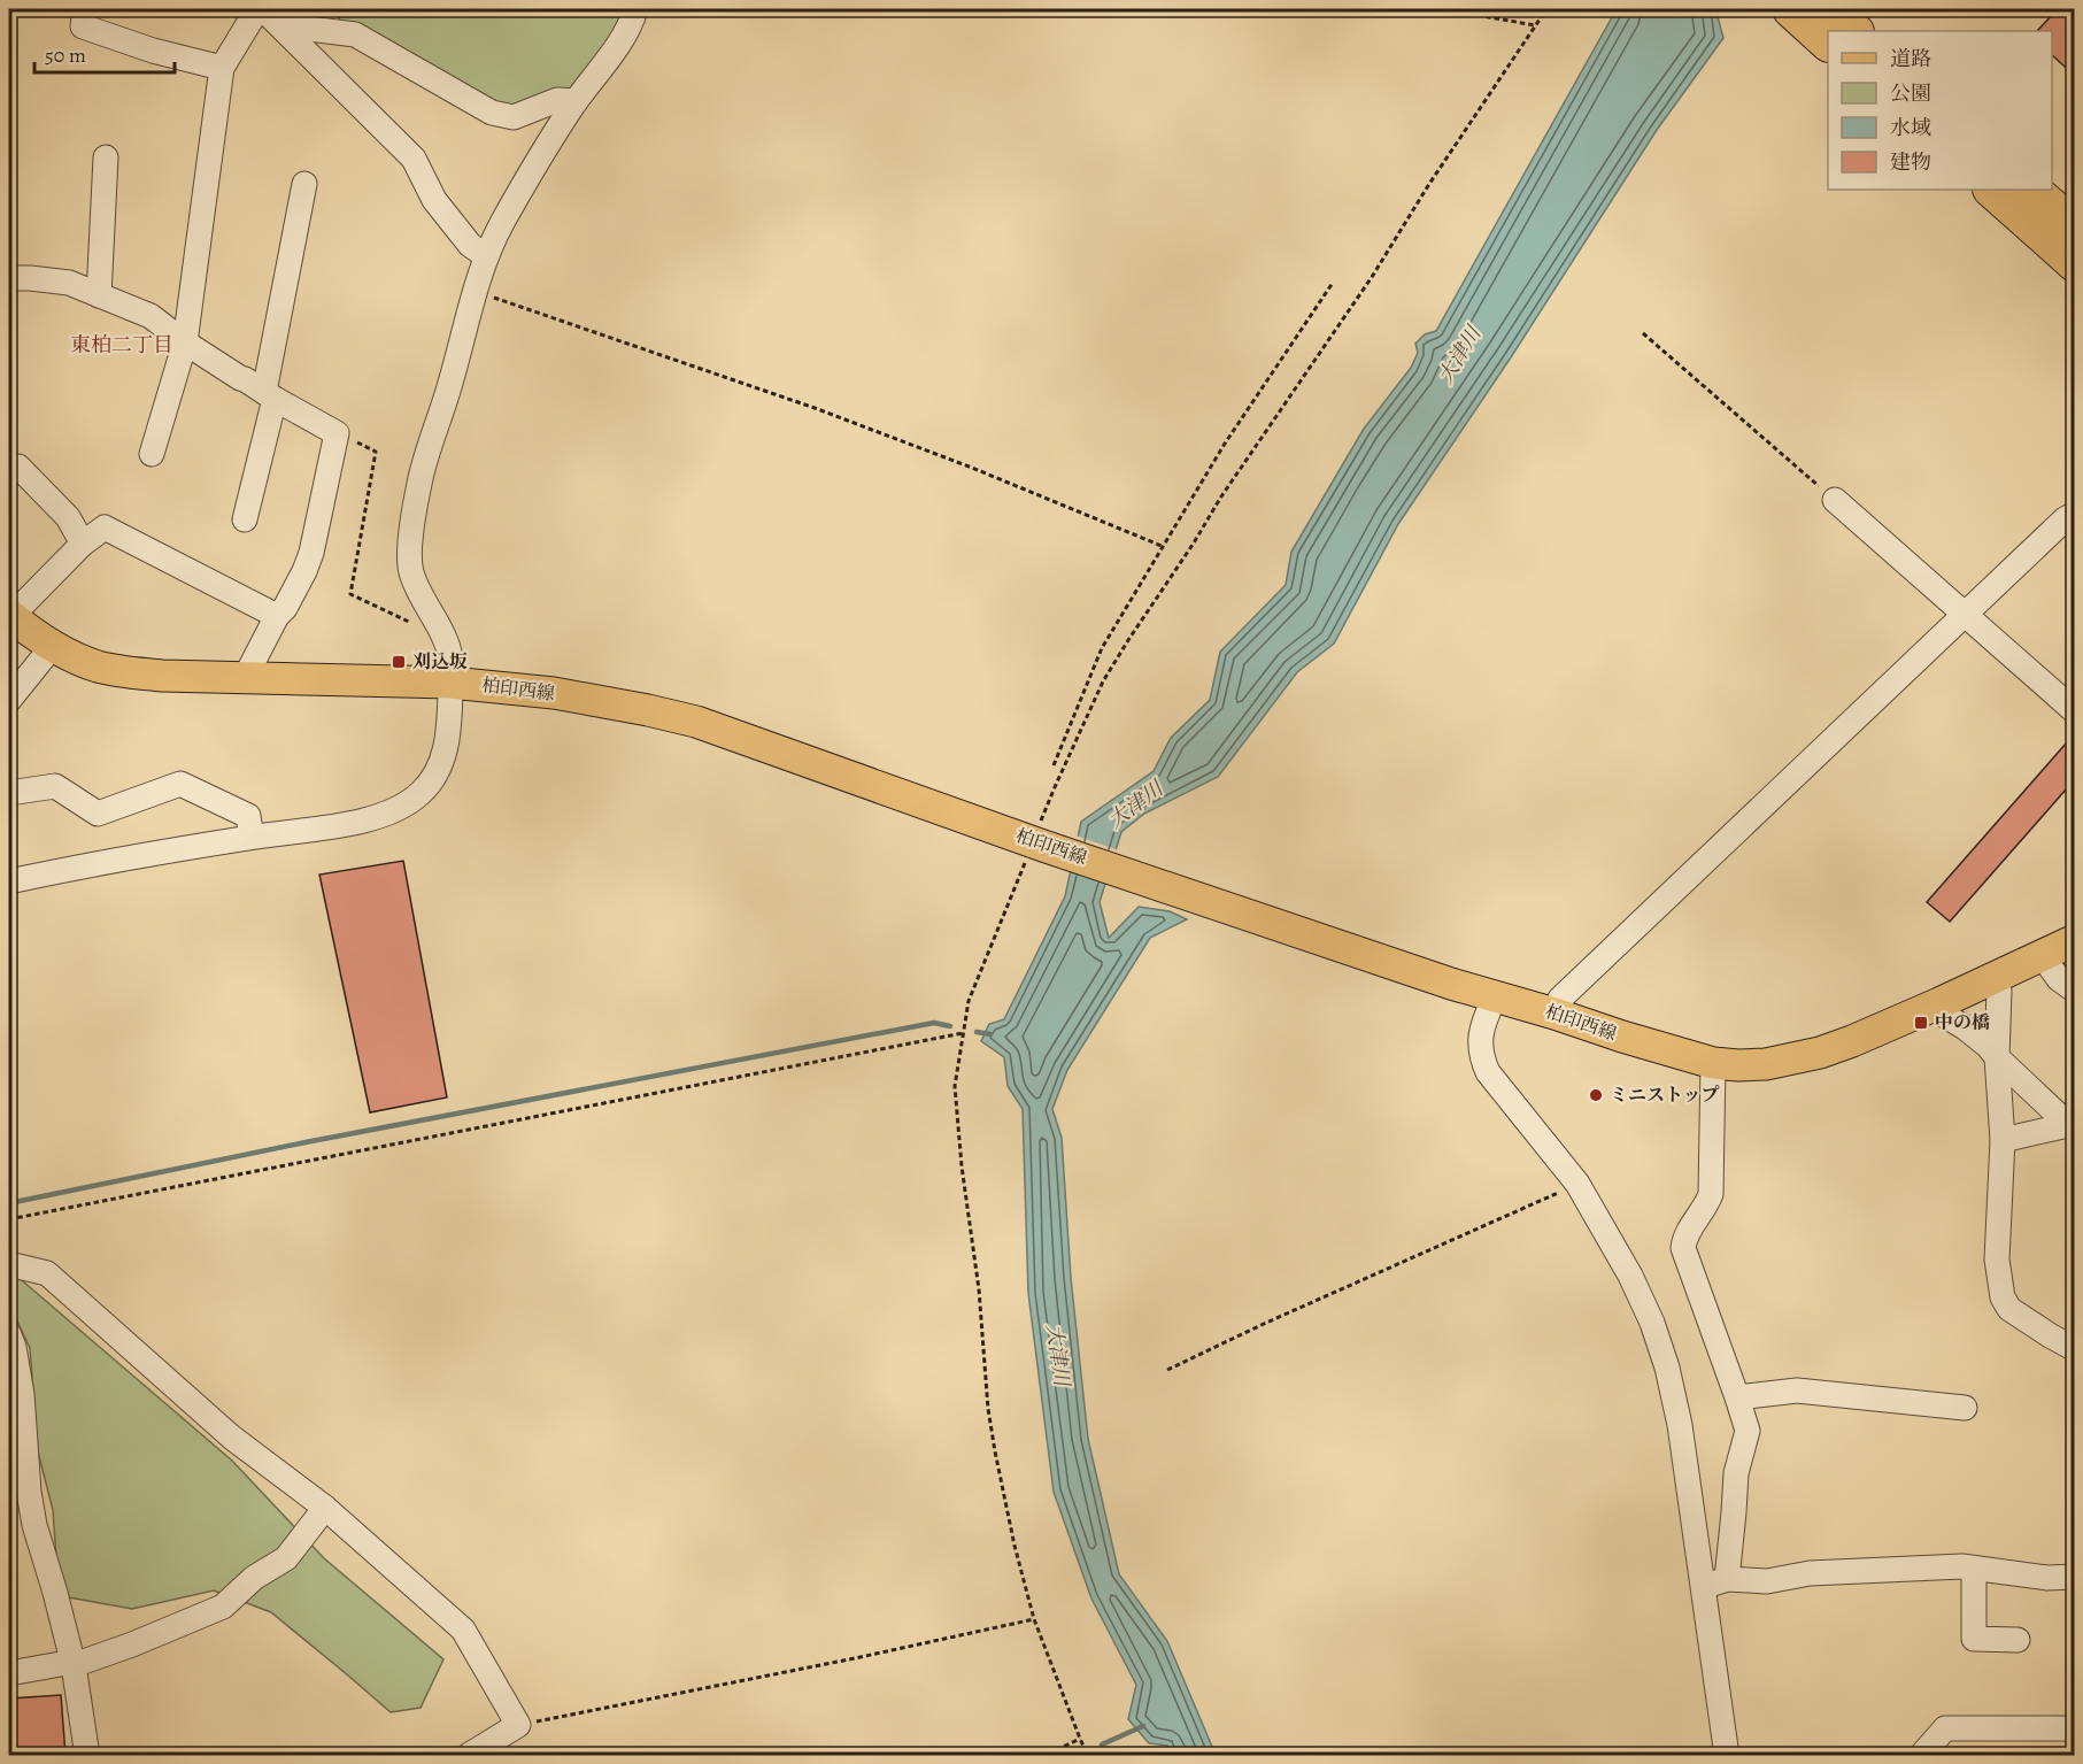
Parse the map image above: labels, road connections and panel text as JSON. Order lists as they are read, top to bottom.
{
  "streets": {
    "main road": ["柏印西線"]
  },
  "districts": ["東柏二丁目"],
  "water": ["大津川"],
  "places": {
    "transit": ["刈込坂", "中の橋"],
    "other": ["ミニストップ"]
  },
  "legend": [
    "道路",
    "公園",
    "水域",
    "建物"
  ],
  "scale_bar": "50 m"
}
